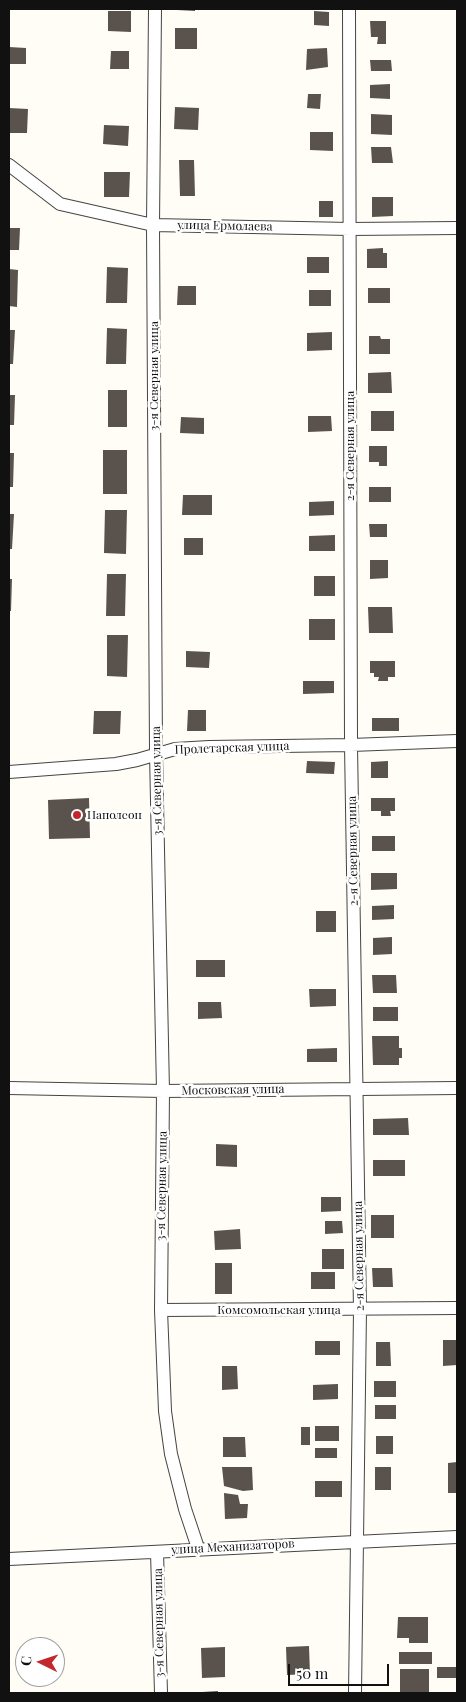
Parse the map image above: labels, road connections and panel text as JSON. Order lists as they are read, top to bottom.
{
  "streets": {
    "street": [
      "улица Ермолаева",
      "3-я Северная улица",
      "2-я Северная улица",
      "Пролетарская улица",
      "Московская улица",
      "Комсомольская улица",
      "улица Механизаторов"
    ]
  },
  "crossings": [
    ["улица Ермолаева", "3-я Северная улица"],
    ["улица Ермолаева", "2-я Северная улица"],
    ["3-я Северная улица", "Пролетарская улица"],
    ["3-я Северная улица", "Московская улица"],
    ["3-я Северная улица", "Комсомольская улица"],
    ["3-я Северная улица", "улица Механизаторов"],
    ["2-я Северная улица", "Пролетарская улица"],
    ["2-я Северная улица", "Московская улица"],
    ["2-я Северная улица", "Комсомольская улица"],
    ["2-я Северная улица", "улица Механизаторов"]
  ],
  "places": ["Наполеон"],
  "scale_bar": "50 m",
  "north": "left"
}
